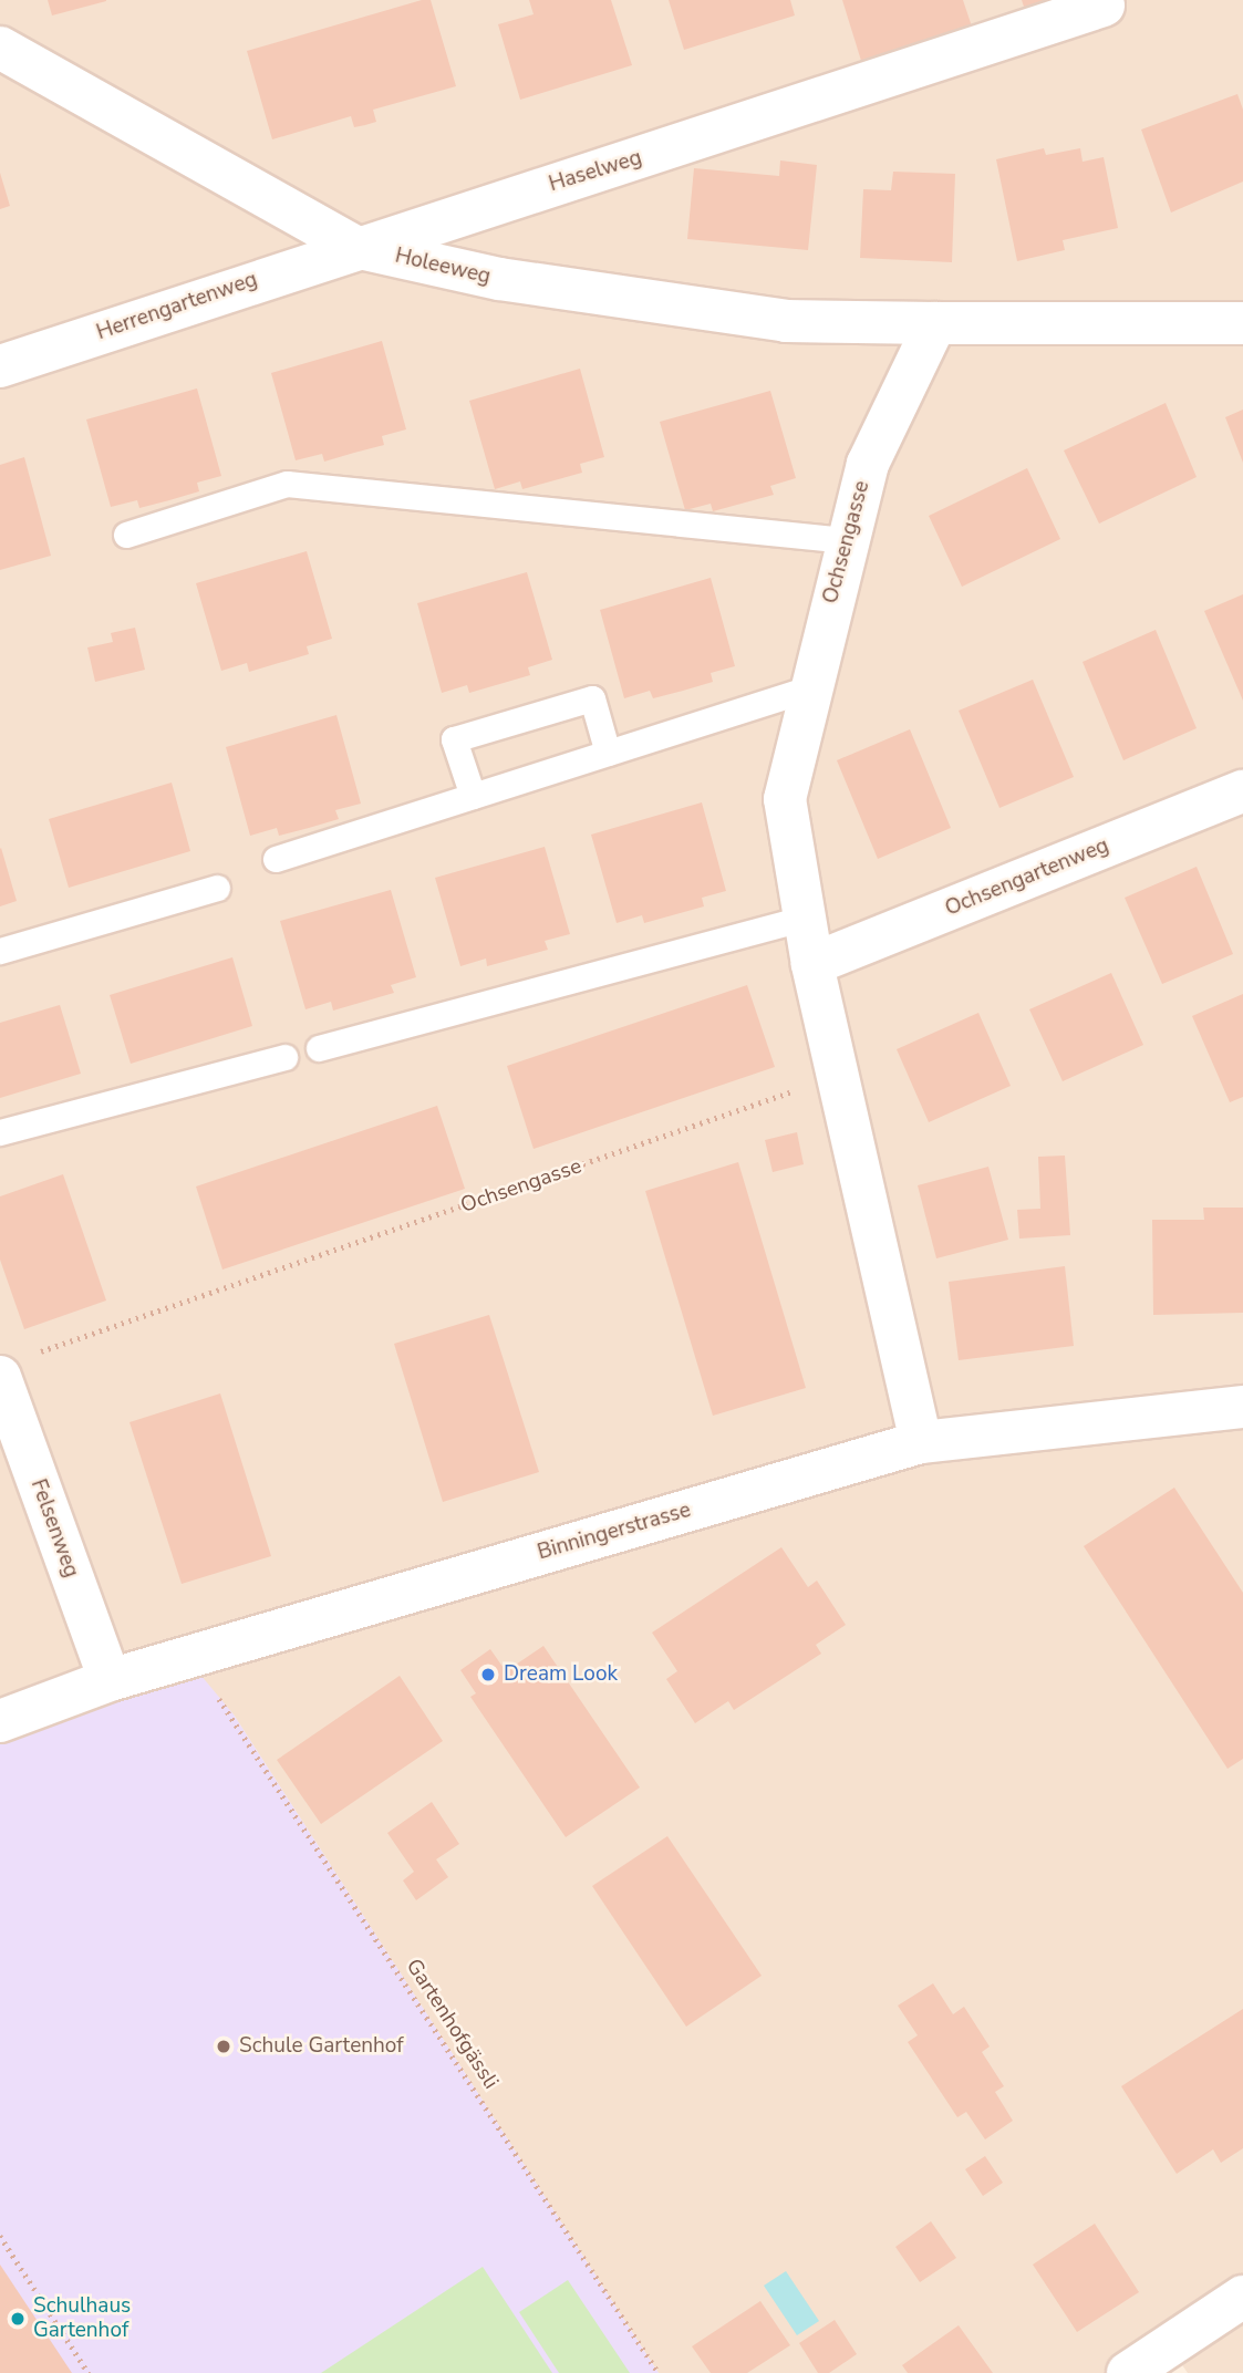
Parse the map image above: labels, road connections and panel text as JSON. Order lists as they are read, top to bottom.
{
  "streets": {
    "street": [
      "Haselweg",
      "Holeeweg",
      "Herrengartenweg",
      "Ochsengasse",
      "Ochsengartenweg",
      "Felsenweg",
      "Binningerstrasse"
    ],
    "path": ["Gartenhofgässli"]
  },
  "crossings": [
    ["Haselweg", "Holeeweg"],
    ["Haselweg", "Herrengartenweg"],
    ["Holeeweg", "Herrengartenweg"],
    ["Holeeweg", "Ochsengasse"],
    ["Ochsengasse", "Ochsengartenweg"],
    ["Ochsengasse", "Felsenweg"],
    ["Ochsengasse", "Binningerstrasse"],
    ["Felsenweg", "Binningerstrasse"]
  ],
  "places": ["Dream Look", "Schule Gartenhof", "Schulhaus Gartenhof"]
}
